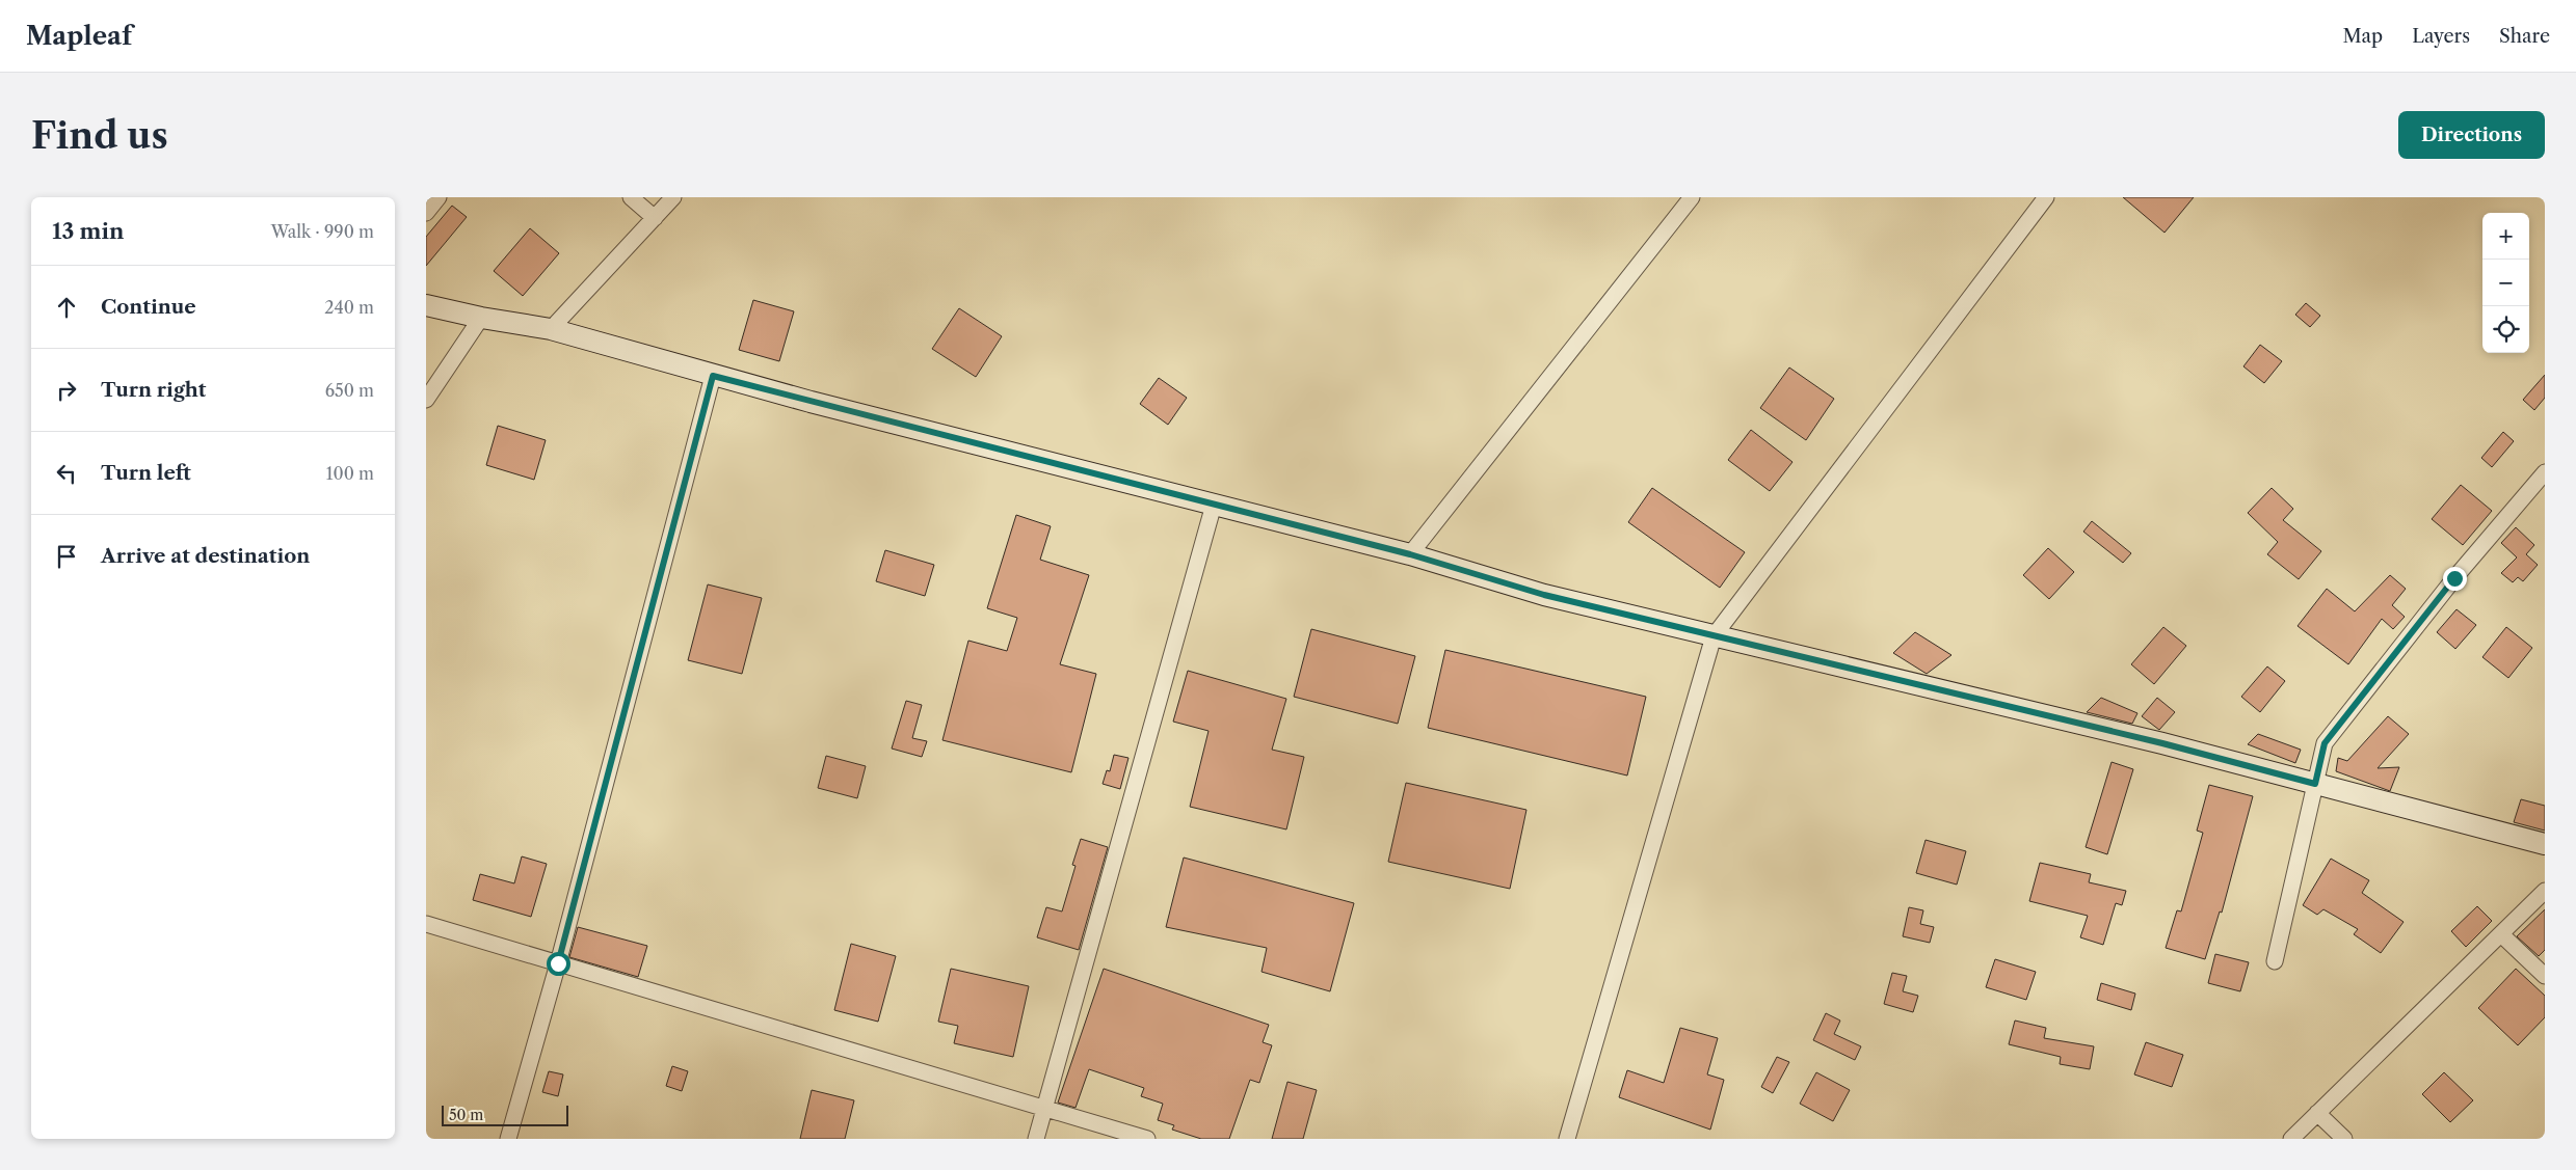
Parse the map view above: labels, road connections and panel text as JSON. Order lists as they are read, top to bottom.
{
  "scale_bar": "50 m",
  "page": {
    "header": "Mapleaf",
    "nav": ["Map", "Layers", "Share"],
    "buttons": "Directions",
    "title": "Find us",
    "heading": ["13 min", "Walk · 990 m"],
    "map_buttons": ["+", "−"],
    "list": [
      ["Continue", "240 m"],
      ["Turn right", "650 m"],
      ["Turn left", "100 m"],
      "Arrive at destination"
    ],
    "scale": "50 m"
  }
}
